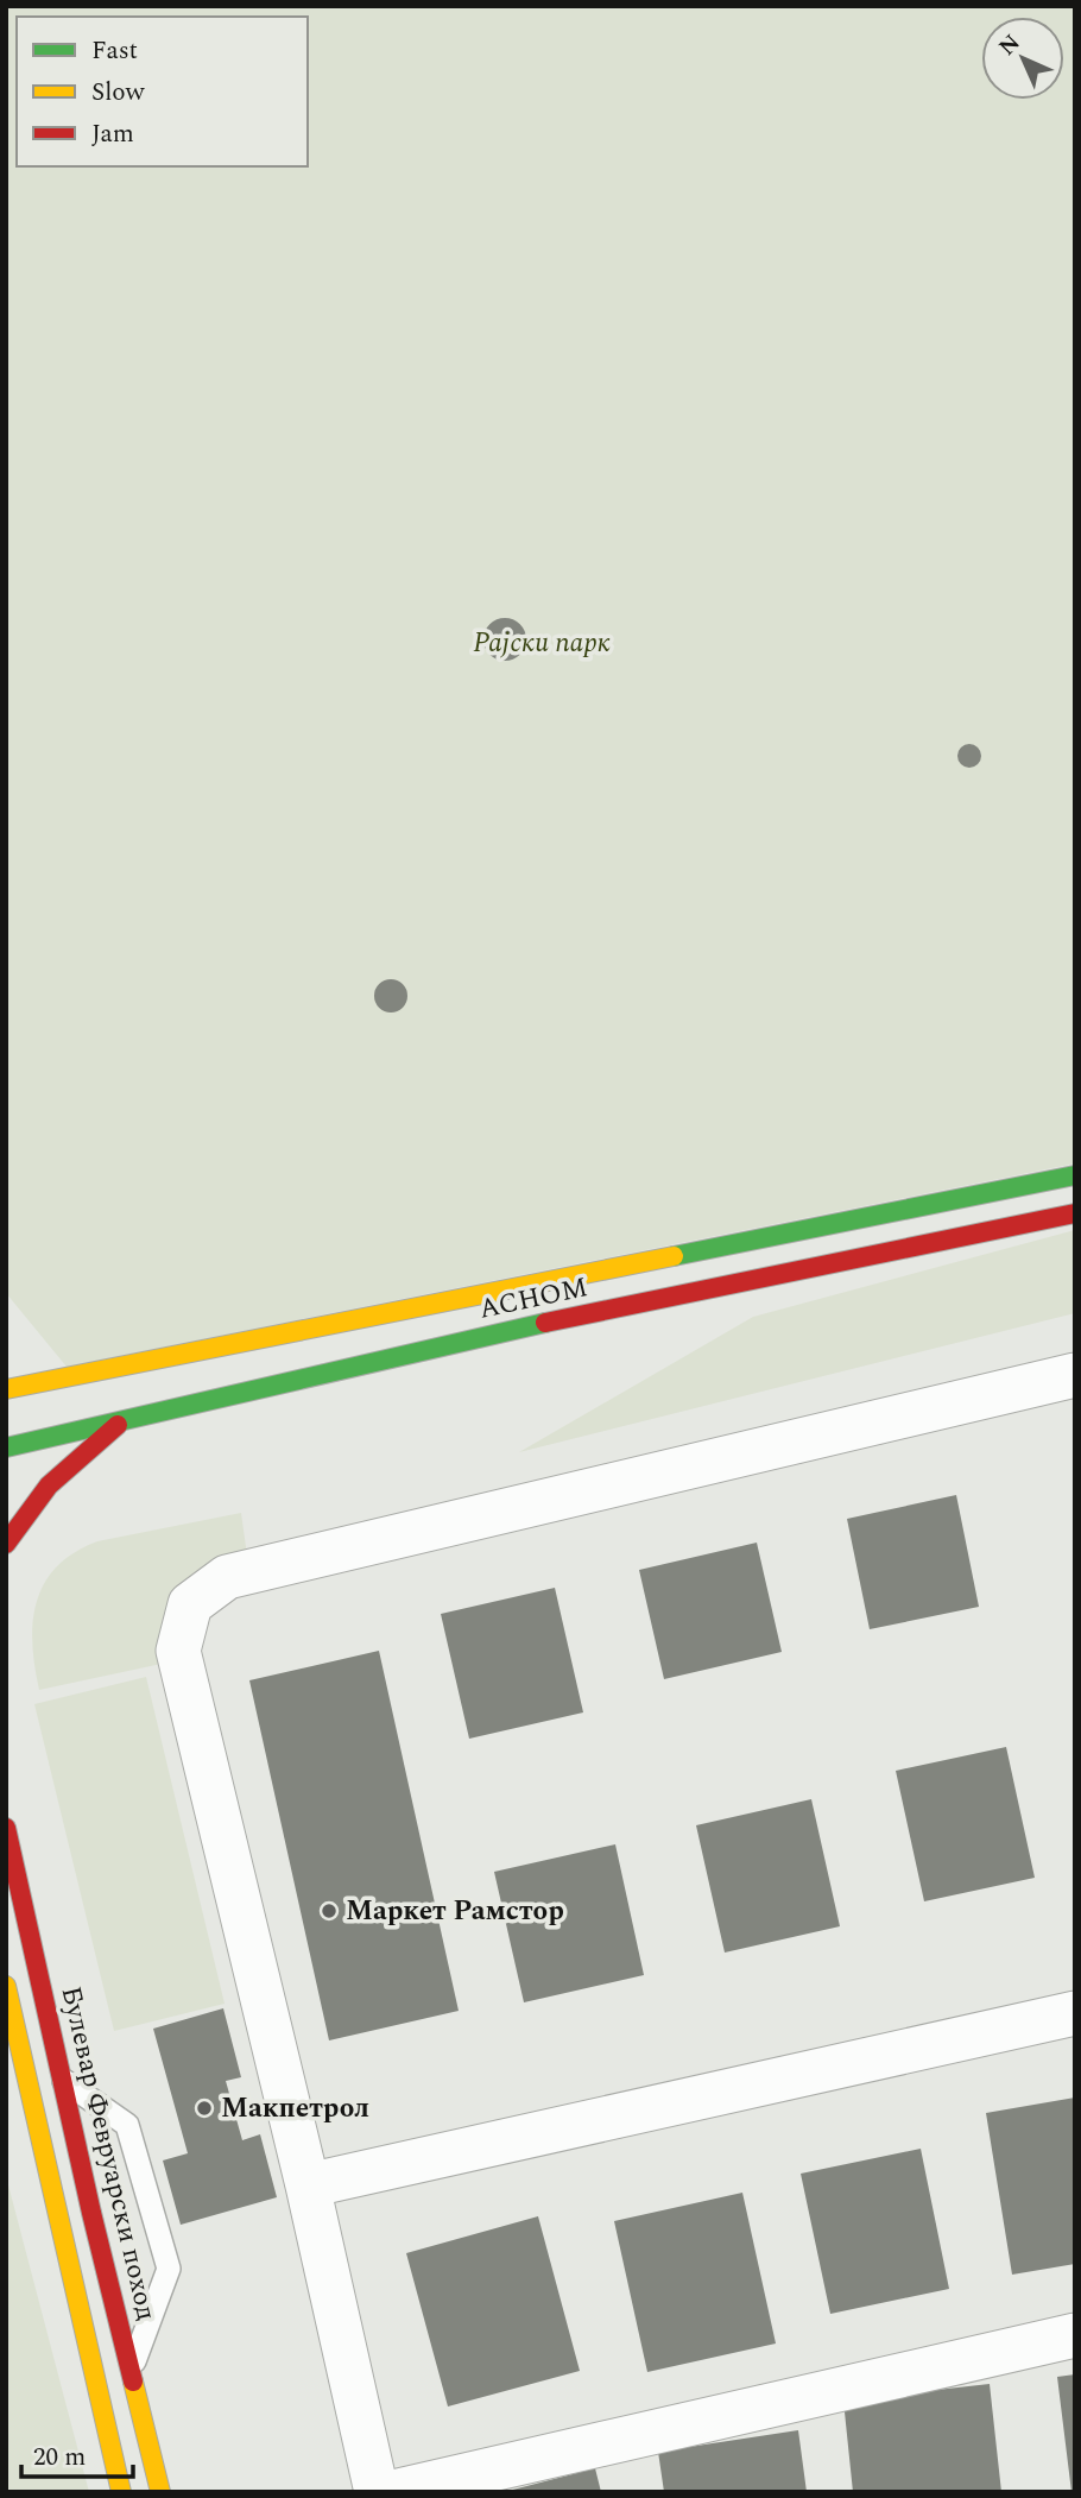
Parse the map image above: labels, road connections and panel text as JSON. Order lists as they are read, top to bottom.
{
  "streets": {
    "street": ["АСНОМ", "Булевар Февруарски поход"]
  },
  "parks": ["Рајски парк"],
  "places": ["Маркет Рамстор", "Макпетрол"],
  "legend": ["Fast", "Slow", "Jam"],
  "scale_bar": "20 m",
  "north": "top left"
}
